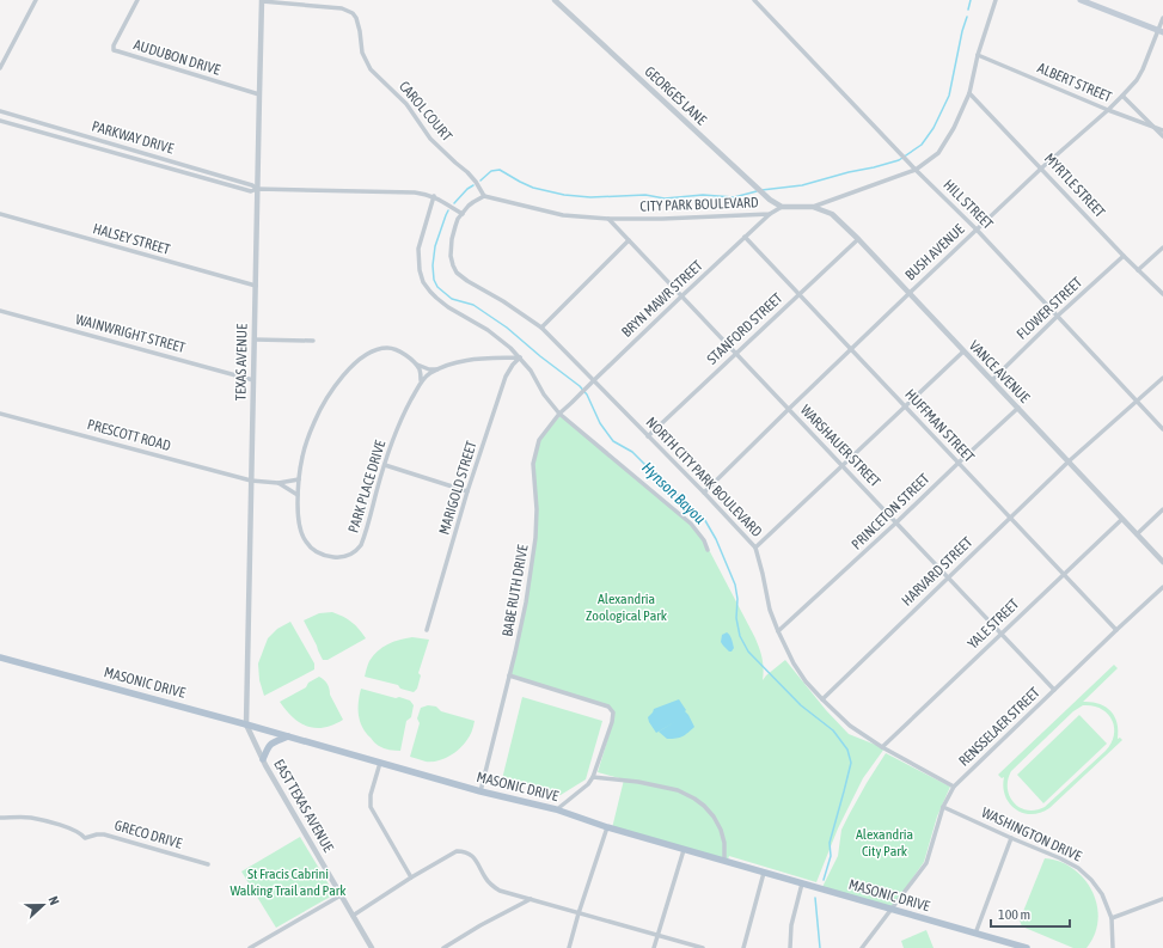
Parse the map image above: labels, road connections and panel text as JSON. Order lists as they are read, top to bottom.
{
  "streets": {
    "main road": ["MASONIC DRIVE"],
    "street": [
      "AUDUBON DRIVE",
      "ALBERT STREET",
      "GEORGES LANE",
      "CAROL COURT",
      "PARKWAY DRIVE",
      "MYRTLE STREET",
      "CITY PARK BOULEVARD",
      "HILL STREET",
      "HALSEY STREET",
      "BUSH AVENUE",
      "BRYN MAWR STREET",
      "FLOWER STREET",
      "STANFORD STREET",
      "WAINWRIGHT STREET",
      "TEXAS AVENUE",
      "VANCE AVENUE",
      "HUFFMAN STREET",
      "PRESCOTT ROAD",
      "WARSHAUER STREET",
      "NORTH CITY PARK BOULEVARD",
      "PARK PLACE DRIVE",
      "MARIGOLD STREET",
      "PRINCETON STREET",
      "HARVARD STREET",
      "BABE RUTH DRIVE",
      "YALE STREET",
      "RENSSELAER STREET",
      "EAST TEXAS AVENUE",
      "GRECO DRIVE",
      "WASHINGTON DRIVE"
    ]
  },
  "crossings": [
    ["AUDUBON DRIVE", "TEXAS AVENUE"],
    ["ALBERT STREET", "CITY PARK BOULEVARD"],
    ["ALBERT STREET", "BUSH AVENUE"],
    ["GEORGES LANE", "CITY PARK BOULEVARD"],
    ["CAROL COURT", "CITY PARK BOULEVARD"],
    ["CAROL COURT", "TEXAS AVENUE"],
    ["PARKWAY DRIVE", "TEXAS AVENUE"],
    ["PARKWAY DRIVE", "NORTH CITY PARK BOULEVARD"],
    ["MYRTLE STREET", "CITY PARK BOULEVARD"],
    ["MYRTLE STREET", "BUSH AVENUE"],
    ["MYRTLE STREET", "FLOWER STREET"],
    ["CITY PARK BOULEVARD", "HILL STREET"],
    ["CITY PARK BOULEVARD", "BRYN MAWR STREET"],
    ["CITY PARK BOULEVARD", "VANCE AVENUE"],
    ["CITY PARK BOULEVARD", "WARSHAUER STREET"],
    ["HILL STREET", "BUSH AVENUE"],
    ["HILL STREET", "FLOWER STREET"],
    ["HILL STREET", "HARVARD STREET"],
    ["HALSEY STREET", "TEXAS AVENUE"],
    ["BUSH AVENUE", "VANCE AVENUE"],
    ["BUSH AVENUE", "HUFFMAN STREET"],
    ["BUSH AVENUE", "WARSHAUER STREET"],
    ["BUSH AVENUE", "NORTH CITY PARK BOULEVARD"],
    ["BRYN MAWR STREET", "HUFFMAN STREET"],
    ["BRYN MAWR STREET", "WARSHAUER STREET"],
    ["BRYN MAWR STREET", "NORTH CITY PARK BOULEVARD"],
    ["BRYN MAWR STREET", "BABE RUTH DRIVE"],
    ["FLOWER STREET", "VANCE AVENUE"],
    ["STANFORD STREET", "VANCE AVENUE"],
    ["STANFORD STREET", "HUFFMAN STREET"],
    ["STANFORD STREET", "WARSHAUER STREET"],
    ["STANFORD STREET", "NORTH CITY PARK BOULEVARD"],
    ["WAINWRIGHT STREET", "TEXAS AVENUE"],
    ["TEXAS AVENUE", "PRESCOTT ROAD"],
    ["TEXAS AVENUE", "MASONIC DRIVE"],
    ["TEXAS AVENUE", "EAST TEXAS AVENUE"],
    ["VANCE AVENUE", "PRINCETON STREET"],
    ["VANCE AVENUE", "HARVARD STREET"],
    ["VANCE AVENUE", "YALE STREET"],
    ["HUFFMAN STREET", "PRINCETON STREET"],
    ["HUFFMAN STREET", "HARVARD STREET"],
    ["HUFFMAN STREET", "YALE STREET"],
    ["HUFFMAN STREET", "RENSSELAER STREET"],
    ["WARSHAUER STREET", "PRINCETON STREET"],
    ["WARSHAUER STREET", "HARVARD STREET"],
    ["WARSHAUER STREET", "YALE STREET"],
    ["WARSHAUER STREET", "RENSSELAER STREET"],
    ["NORTH CITY PARK BOULEVARD", "PRINCETON STREET"],
    ["NORTH CITY PARK BOULEVARD", "HARVARD STREET"],
    ["NORTH CITY PARK BOULEVARD", "YALE STREET"],
    ["NORTH CITY PARK BOULEVARD", "RENSSELAER STREET"],
    ["BABE RUTH DRIVE", "MASONIC DRIVE"],
    ["MASONIC DRIVE", "RENSSELAER STREET"],
    ["MASONIC DRIVE", "EAST TEXAS AVENUE"],
    ["RENSSELAER STREET", "WASHINGTON DRIVE"]
  ],
  "water": ["Hynson Bayou"],
  "parks": ["Alexandria Zoological Park", "Alexandria City Park", "St Fracis Cabrini Walking Trail and Park"],
  "scale_bar": "100 m",
  "north": "right"
}
